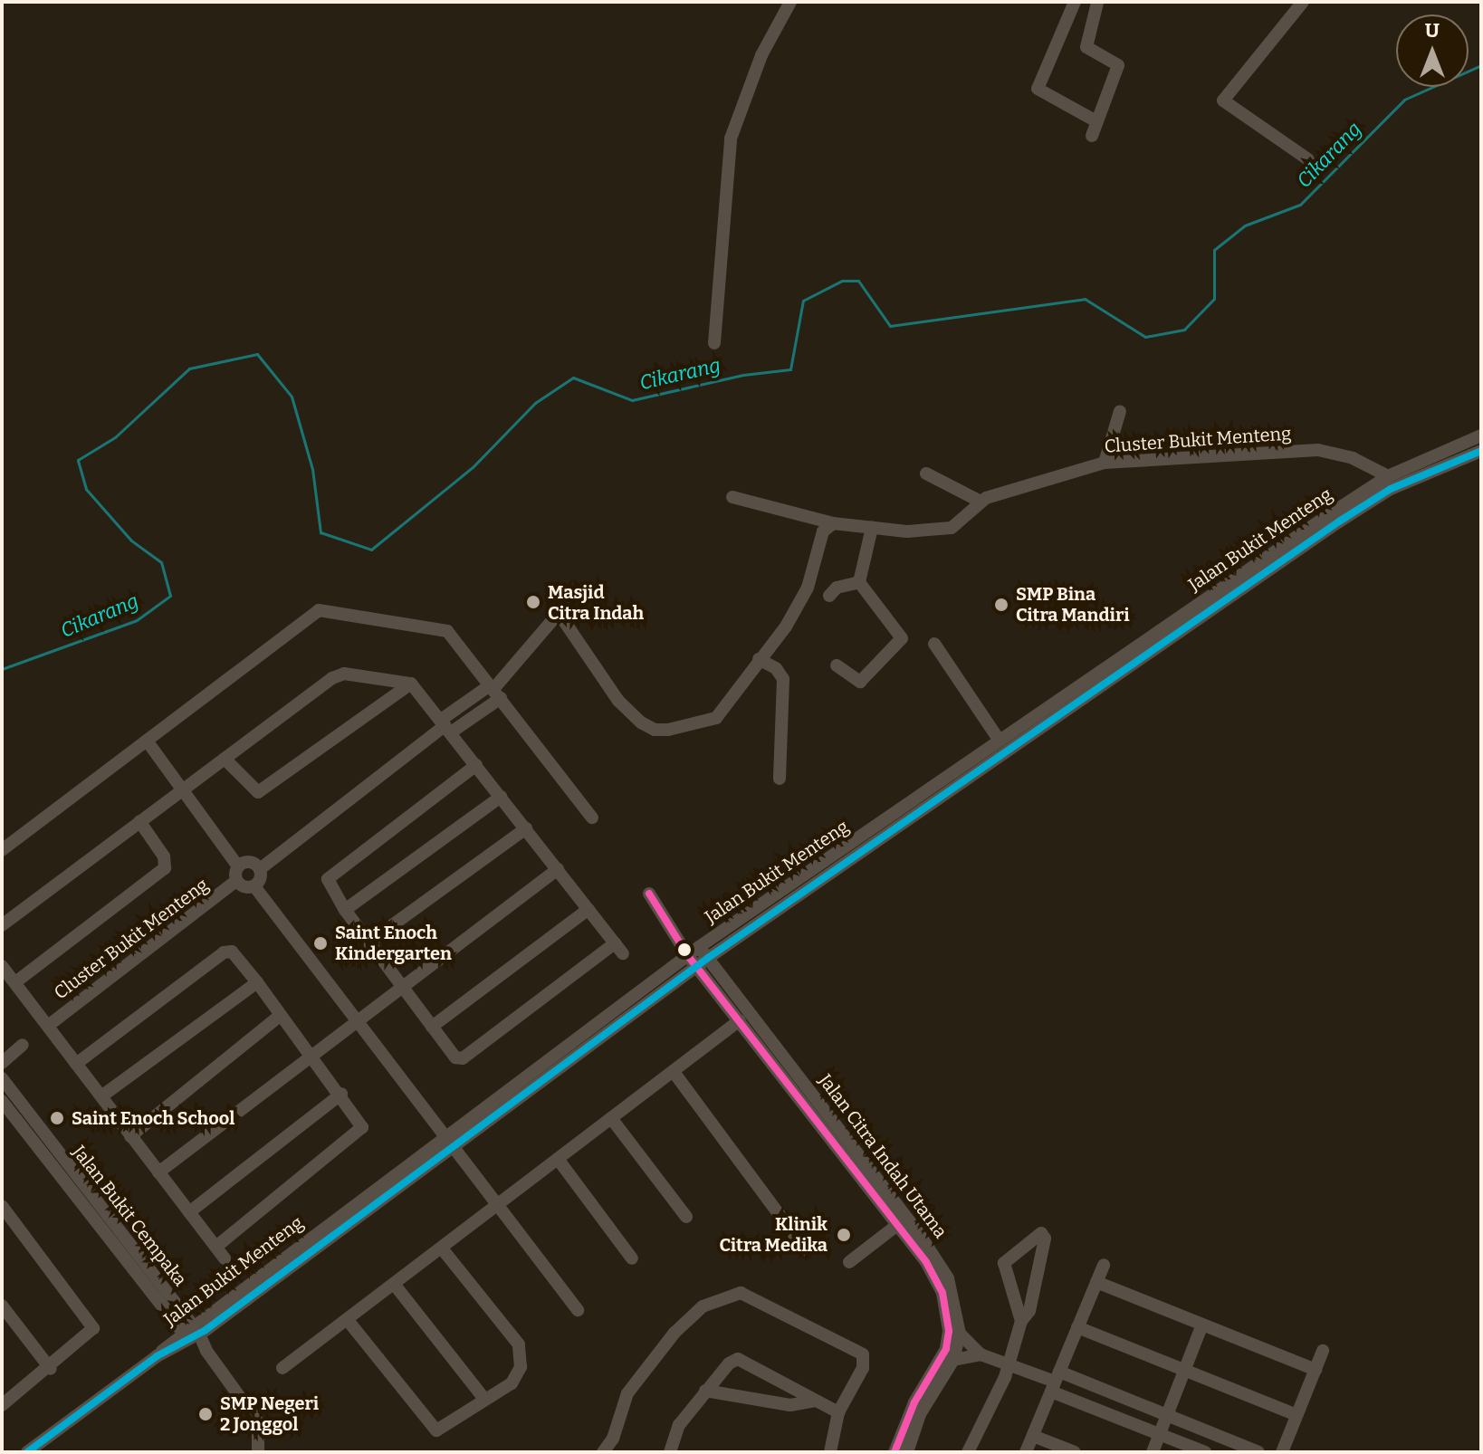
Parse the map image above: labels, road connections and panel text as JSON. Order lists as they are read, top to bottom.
{
  "streets": {
    "street": [
      "Cluster Bukit Menteng",
      "Jalan Bukit Menteng",
      "Jalan Citra Indah Utama",
      "Jalan Bukit Cempaka"
    ]
  },
  "crossings": [
    ["Cluster Bukit Menteng", "Jalan Bukit Menteng"],
    ["Jalan Bukit Menteng", "Jalan Citra Indah Utama"]
  ],
  "water": ["Cikarang"],
  "places": [
    "Masjid Citra Indah",
    "SMP Bina Citra Mandiri",
    "Saint Enoch Kindergarten",
    "Saint Enoch School",
    "Klinik Citra Medika",
    "SMP Negeri 2 Jonggol"
  ],
  "north": "top"
}
